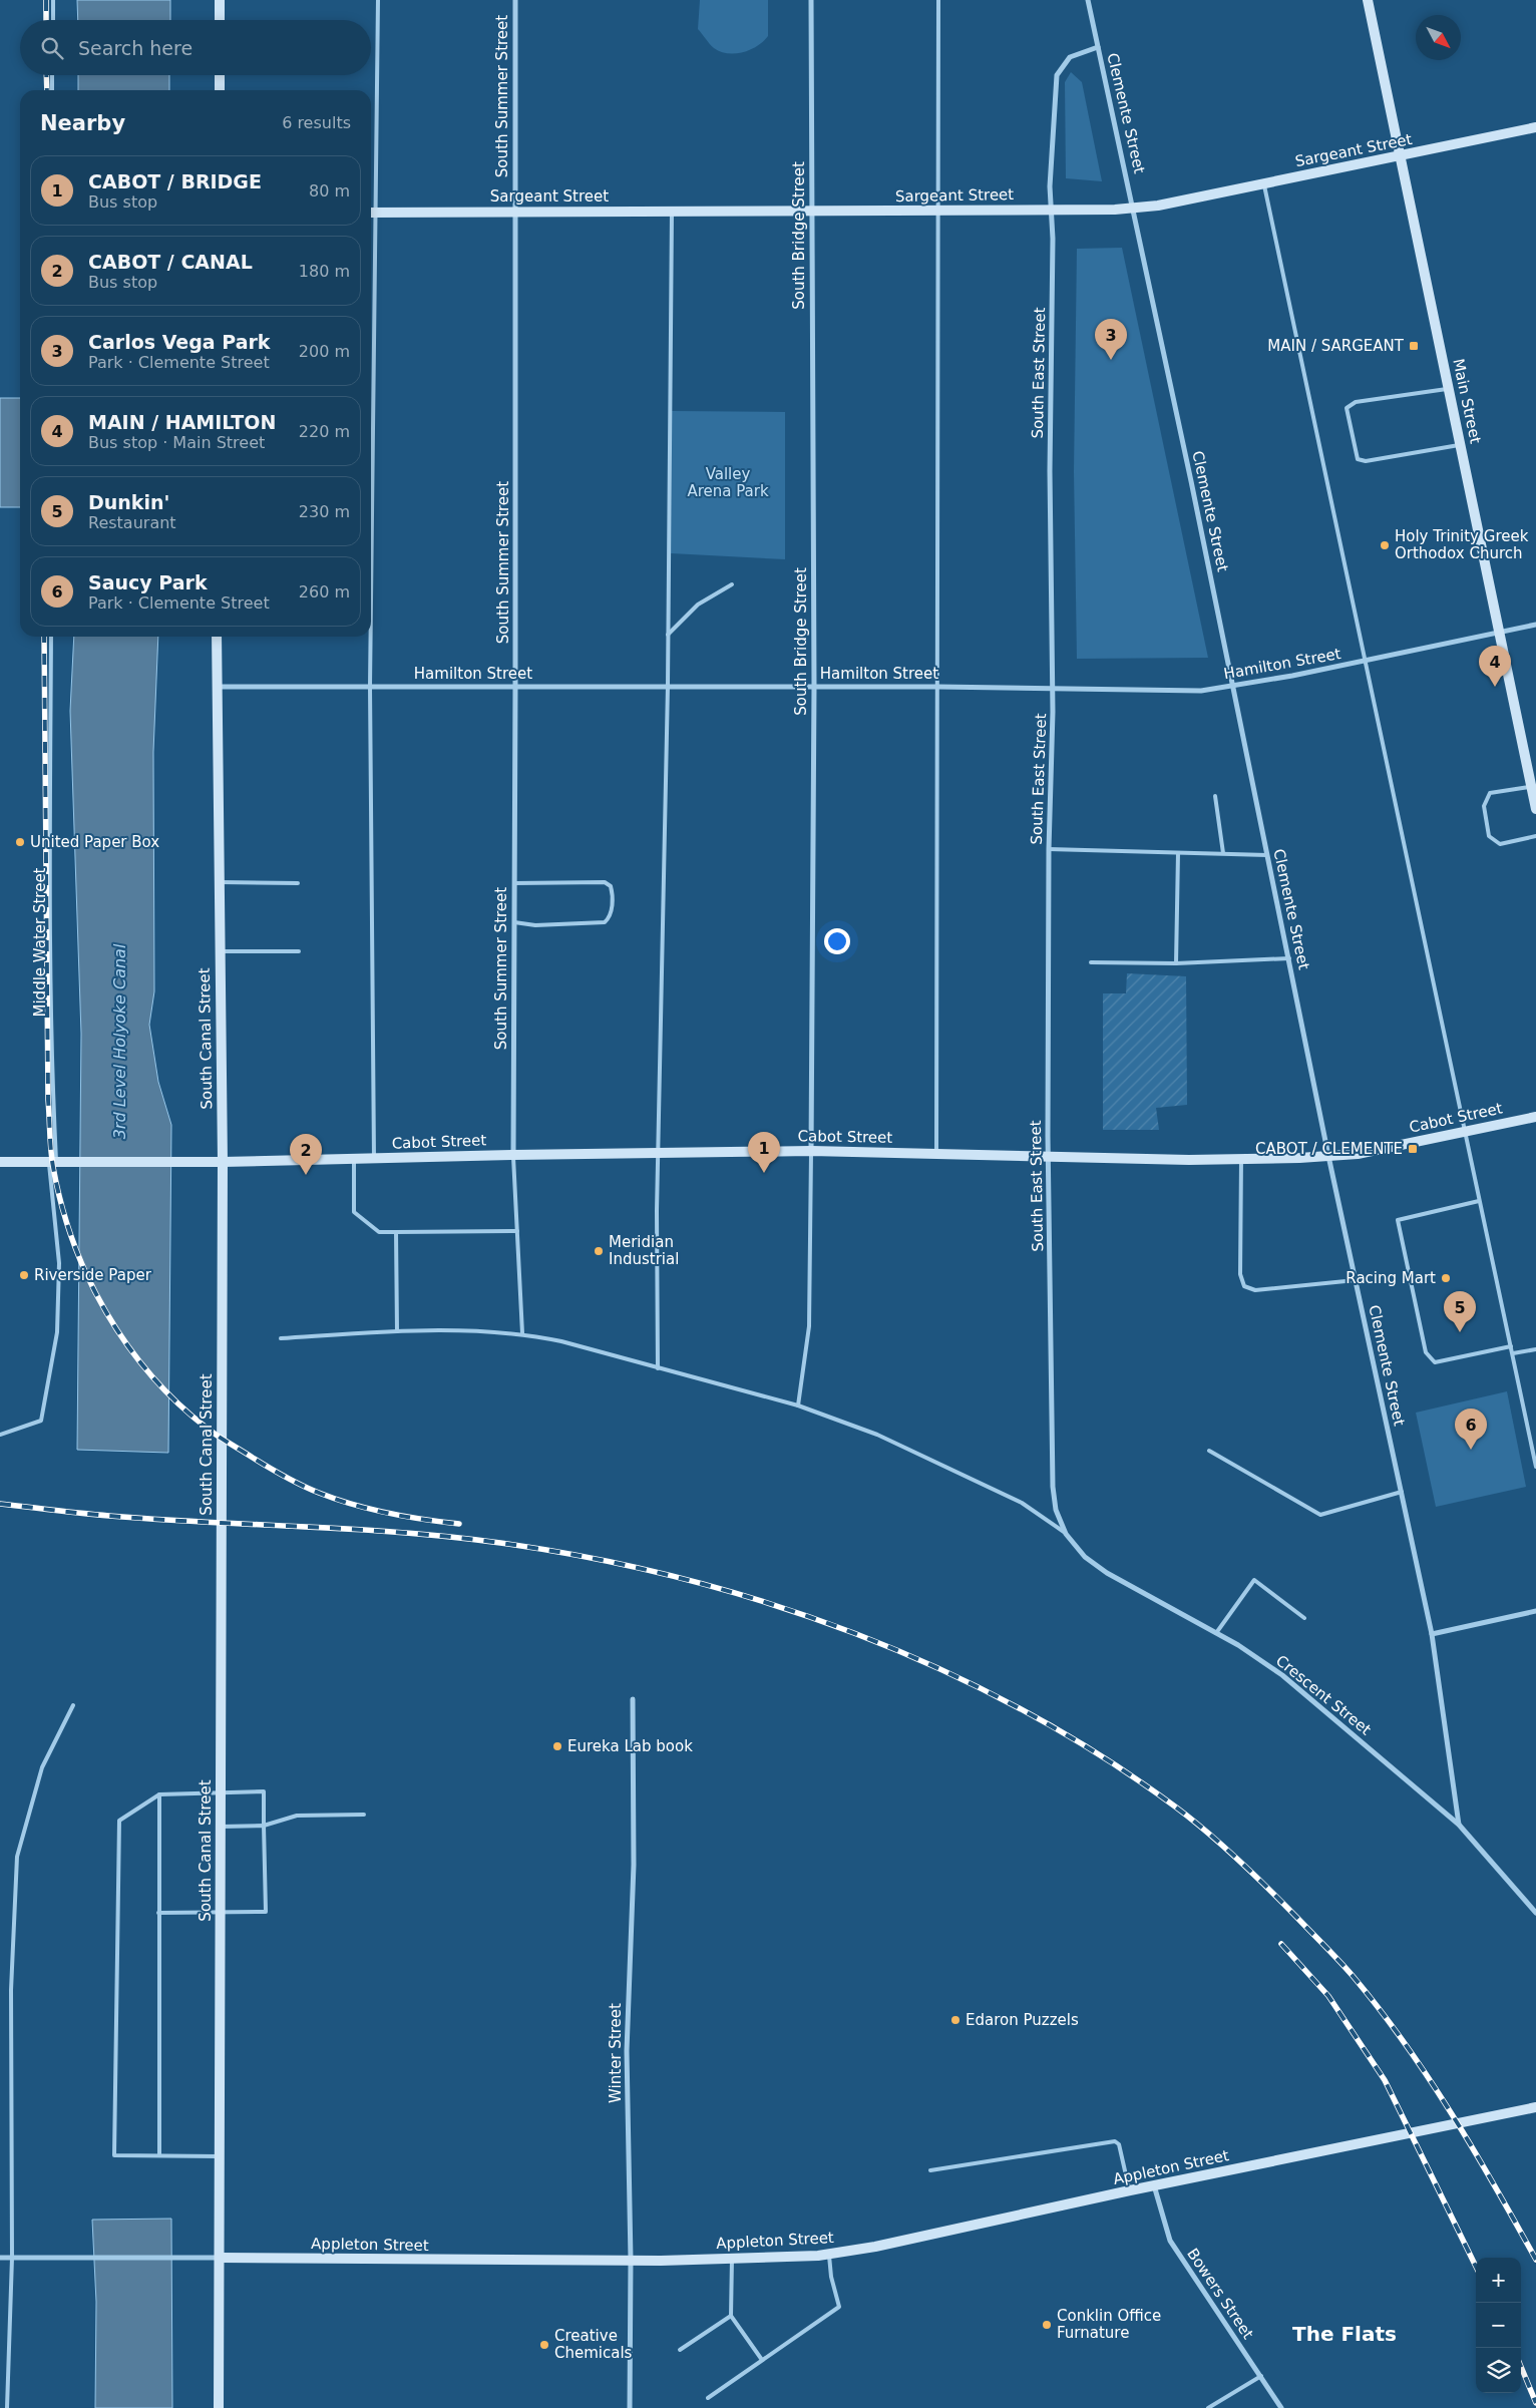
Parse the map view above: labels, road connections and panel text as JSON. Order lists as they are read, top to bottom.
{
  "streets": {
    "street": [
      "South Summer Street",
      "Clemente Street",
      "Sargeant Street",
      "South Bridge Street",
      "South East Street",
      "Main Street",
      "Hamilton Street",
      "South Canal Street",
      "Cabot Street",
      "Crescent Street",
      "Winter Street",
      "Appleton Street",
      "Bowers Street"
    ],
    "lane": ["Middle Water Street"]
  },
  "crossings": [
    ["South Summer Street", "Sargeant Street"],
    ["South Summer Street", "Hamilton Street"],
    ["South Summer Street", "Cabot Street"],
    ["Clemente Street", "Sargeant Street"],
    ["Clemente Street", "South East Street"],
    ["Clemente Street", "Hamilton Street"],
    ["Clemente Street", "Cabot Street"],
    ["Clemente Street", "Crescent Street"],
    ["Sargeant Street", "South Bridge Street"],
    ["Sargeant Street", "South East Street"],
    ["Sargeant Street", "Main Street"],
    ["South Bridge Street", "Hamilton Street"],
    ["South Bridge Street", "Cabot Street"],
    ["South East Street", "Hamilton Street"],
    ["South East Street", "Cabot Street"],
    ["South East Street", "Crescent Street"],
    ["Main Street", "Hamilton Street"],
    ["Hamilton Street", "South Canal Street"],
    ["Middle Water Street", "Cabot Street"],
    ["South Canal Street", "Cabot Street"],
    ["South Canal Street", "Appleton Street"],
    ["Winter Street", "Appleton Street"],
    ["Appleton Street", "Bowers Street"]
  ],
  "districts": ["The Flats"],
  "water": ["3rd Level Holyoke Canal"],
  "parks": ["Valley Arena Park"],
  "places": {
    "transit": ["MAIN / SARGEANT", "CABOT / CLEMENTE"],
    "other": [
      "Holy Trinity Greek Orthodox Church",
      "United Paper Box",
      "Meridian Industrial",
      "Riverside Paper",
      "Racing Mart",
      "Eureka Lab book",
      "Edaron Puzzels",
      "Conklin Office Furnature",
      "Creative Chemicals"
    ]
  },
  "north": "bottom right",
  "page": {
    "search": "Search here",
    "heading": ["Nearby", "6 results"],
    "list": [
      {
        "mark": "1",
        "name": "CABOT / BRIDGE",
        "note": "Bus stop",
        "value": "80 m"
      },
      {
        "mark": "2",
        "name": "CABOT / CANAL",
        "note": "Bus stop",
        "value": "180 m"
      },
      {
        "mark": "3",
        "name": "Carlos Vega Park",
        "note": "Park · Clemente Street",
        "value": "200 m"
      },
      {
        "mark": "4",
        "name": "MAIN / HAMILTON",
        "note": "Bus stop · Main Street",
        "value": "220 m"
      },
      {
        "mark": "5",
        "name": "Dunkin'",
        "note": "Restaurant",
        "value": "230 m"
      },
      {
        "mark": "6",
        "name": "Saucy Park",
        "note": "Park · Clemente Street",
        "value": "260 m"
      }
    ],
    "pins": [
      "3",
      "4",
      "1",
      "2",
      "5",
      "6"
    ],
    "map_buttons": ["+", "−"]
  }
}
